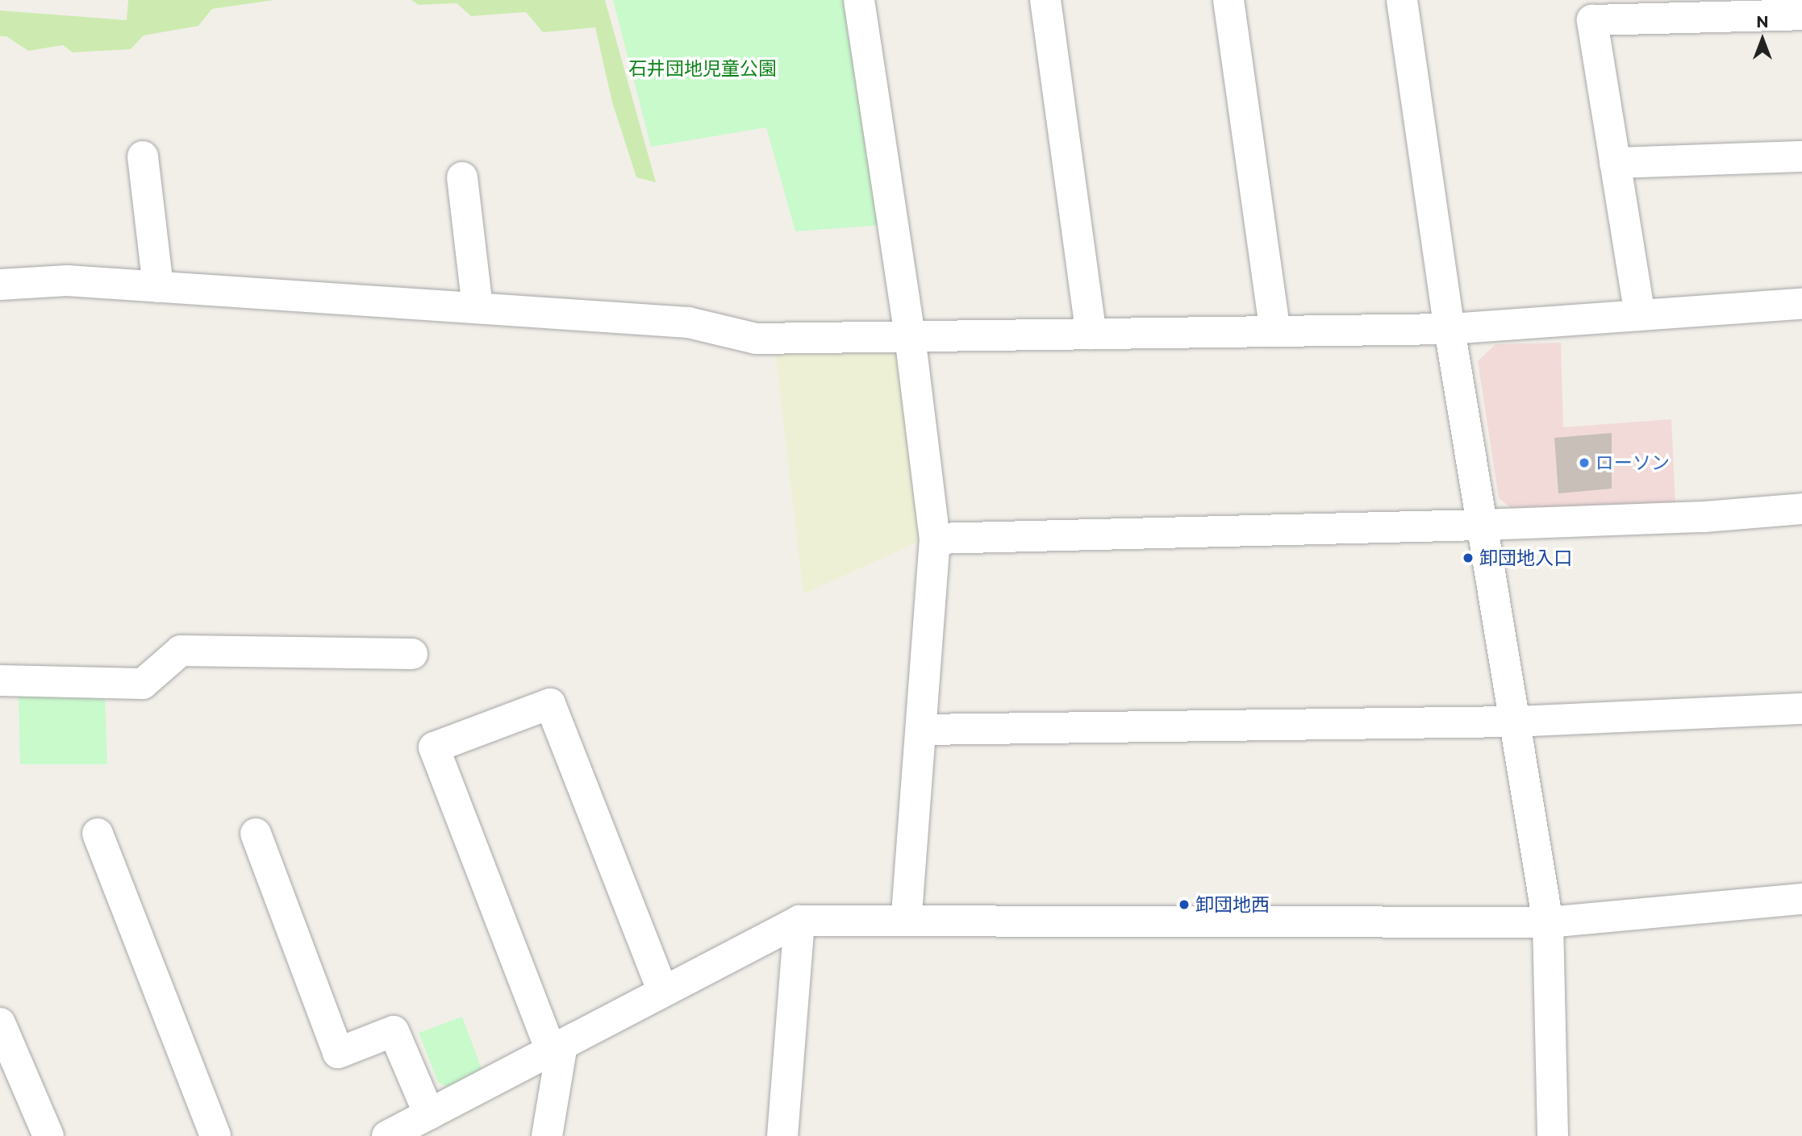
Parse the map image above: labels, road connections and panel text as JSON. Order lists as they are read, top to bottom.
{
  "parks": ["石井団地児童公園"],
  "places": ["ローソン", "卸団地入口", "卸団地西"],
  "north": "top"
}
